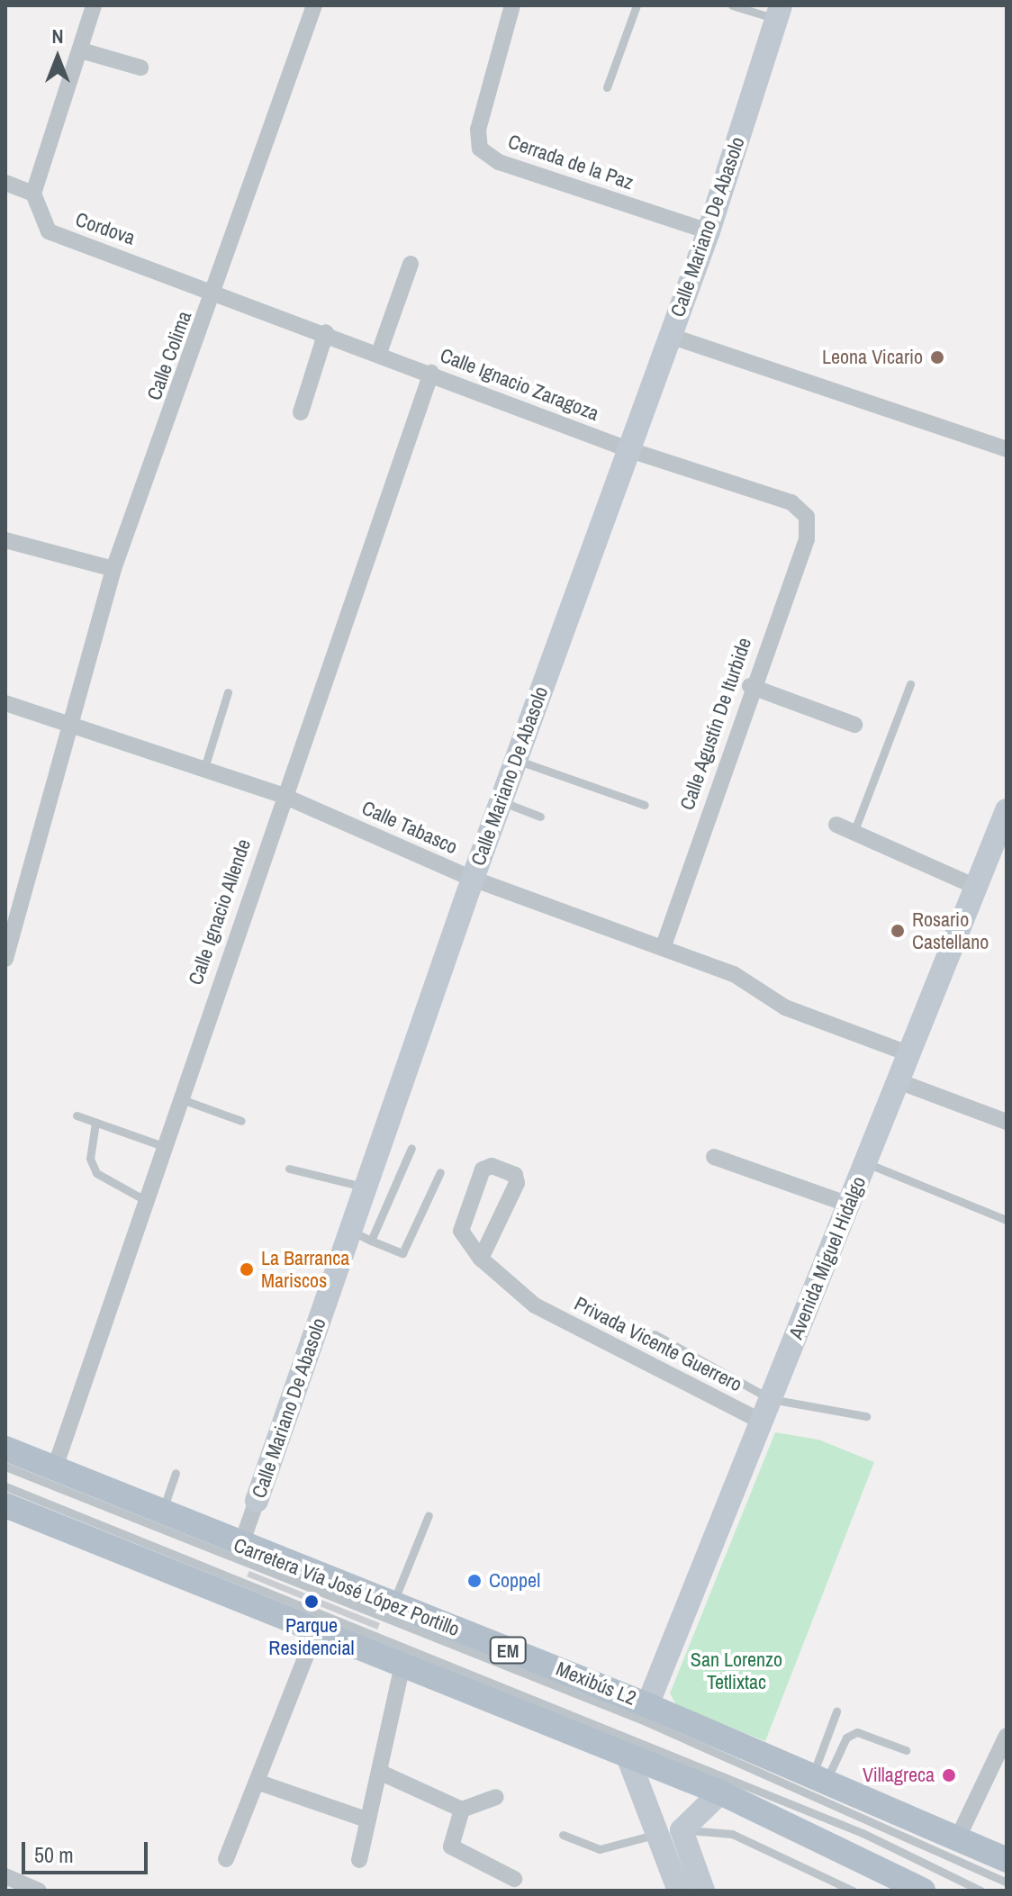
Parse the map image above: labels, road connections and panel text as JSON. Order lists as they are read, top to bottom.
{
  "streets": {
    "main road": ["Carretera Vía José López Portillo", "EM"],
    "street": [
      "Cerrada de la Paz",
      "Calle Mariano De Abasolo",
      "Cordova",
      "Calle Colima",
      "Calle Ignacio Zaragoza",
      "Calle Agustín De Iturbide",
      "Calle Tabasco",
      "Calle Ignacio Allende",
      "Avenida Miguel Hidalgo",
      "Privada Vicente Guerrero"
    ],
    "lane": ["Mexibús L2"]
  },
  "crossings": [
    ["Cerrada de la Paz", "Calle Mariano De Abasolo"],
    ["Calle Mariano De Abasolo", "Calle Ignacio Zaragoza"],
    ["Calle Mariano De Abasolo", "Calle Tabasco"],
    ["Calle Mariano De Abasolo", "Carretera Vía José López Portillo"],
    ["Cordova", "Calle Colima"],
    ["Cordova", "Calle Ignacio Zaragoza"],
    ["Calle Colima", "Calle Ignacio Zaragoza"],
    ["Calle Colima", "Calle Tabasco"],
    ["Calle Ignacio Zaragoza", "Calle Agustín De Iturbide"],
    ["Calle Ignacio Zaragoza", "Calle Ignacio Allende"],
    ["Calle Agustín De Iturbide", "Calle Tabasco"],
    ["Calle Tabasco", "Calle Ignacio Allende"],
    ["Calle Tabasco", "Avenida Miguel Hidalgo"],
    ["Calle Ignacio Allende", "Carretera Vía José López Portillo"],
    ["Avenida Miguel Hidalgo", "Privada Vicente Guerrero"],
    ["Avenida Miguel Hidalgo", "Carretera Vía José López Portillo"]
  ],
  "parks": ["San Lorenzo Tetlixtac"],
  "places": [
    "Leona Vicario",
    "Rosario Castellano",
    "La Barranca Mariscos",
    "Coppel",
    "Parque Residencial",
    "Villagreca"
  ],
  "scale_bar": "50 m",
  "north": "top"
}
